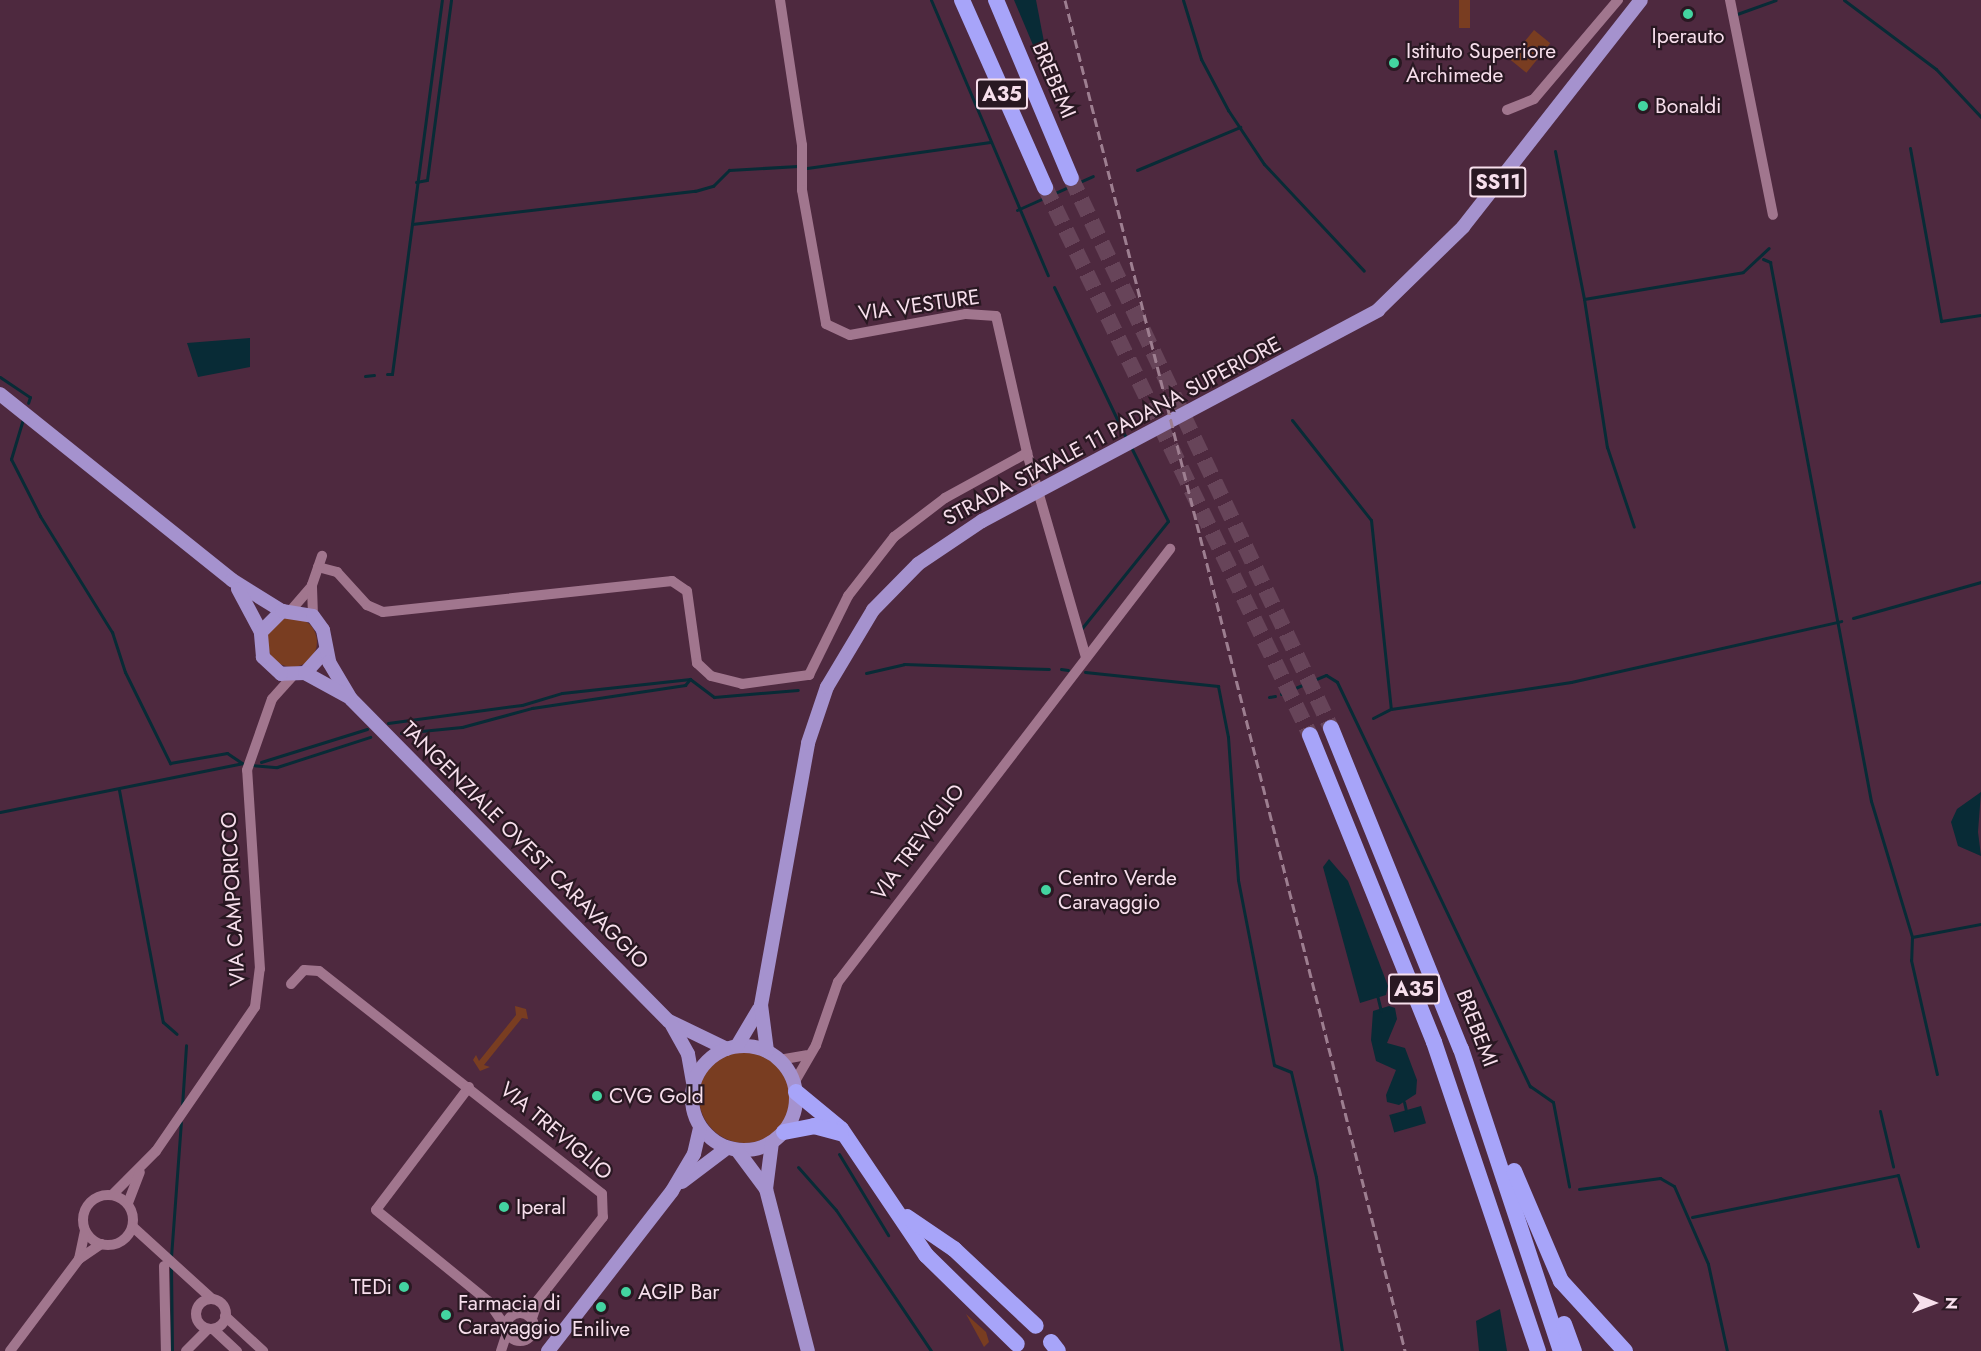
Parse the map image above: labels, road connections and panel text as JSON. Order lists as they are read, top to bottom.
{
  "streets": {
    "highway": ["BREBEMI", "A35"],
    "main road": ["SS11", "STRADA STATALE 11 PADANA SUPERIORE", "TANGENZIALE OVEST CARAVAGGIO"],
    "street": ["VIA VESTURE", "VIA TREVIGLIO", "VIA CAMPORICCO"]
  },
  "crossings": [
    ["VIA VESTURE", "VIA TREVIGLIO"],
    ["STRADA STATALE 11 PADANA SUPERIORE", "VIA TREVIGLIO"],
    ["STRADA STATALE 11 PADANA SUPERIORE", "TANGENZIALE OVEST CARAVAGGIO"],
    ["VIA TREVIGLIO", "TANGENZIALE OVEST CARAVAGGIO"],
    ["TANGENZIALE OVEST CARAVAGGIO", "VIA CAMPORICCO"]
  ],
  "places": [
    "Iperauto",
    "Istituto Superiore Archimede",
    "Bonaldi",
    "Centro Verde Caravaggio",
    "CVG Gold",
    "Iperal",
    "TEDi",
    "AGIP Bar",
    "Enilive",
    "Farmacia di Caravaggio"
  ],
  "north": "right"
}
